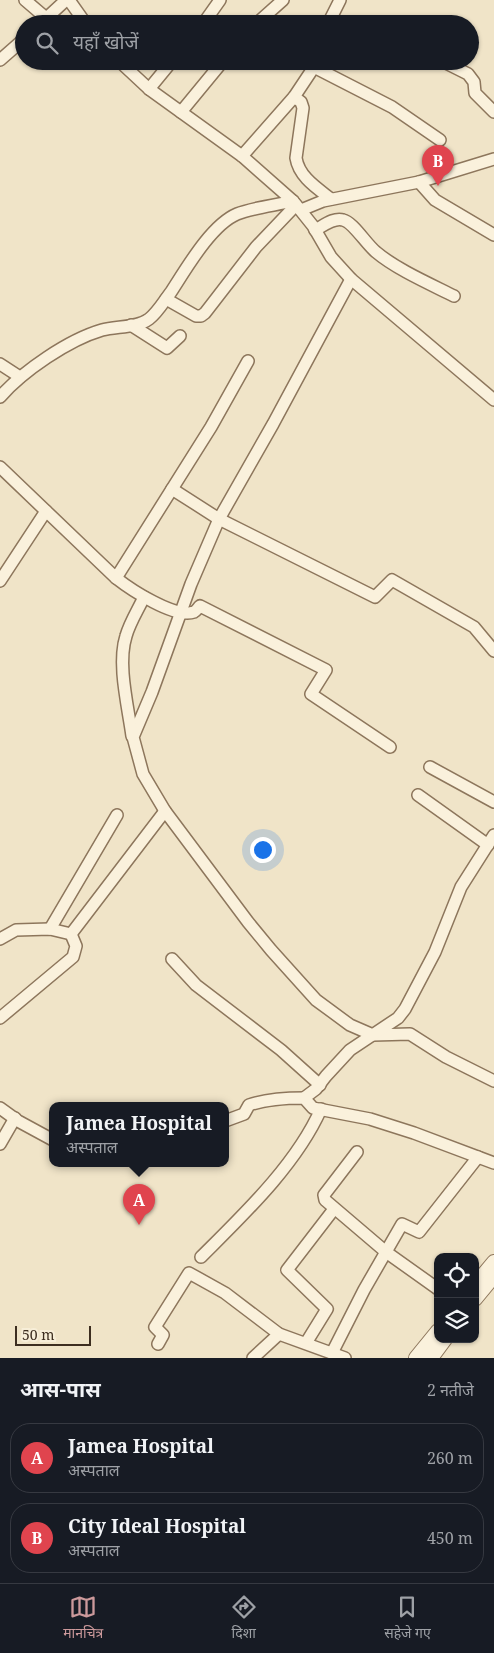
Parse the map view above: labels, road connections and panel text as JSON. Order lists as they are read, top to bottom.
{
  "scale_bar": "50 m",
  "page": {
    "search": "यहाँ खोजें",
    "pins": ["B", "A"],
    "popup": ["Jamea Hospital", "अस्पताल"],
    "scale": "50 m",
    "heading": ["आस-पास", "2 नतीजे"],
    "list": [
      {
        "mark": "A",
        "name": "Jamea Hospital",
        "note": "अस्पताल",
        "value": "260 m"
      },
      {
        "mark": "B",
        "name": "City Ideal Hospital",
        "note": "अस्पताल",
        "value": "450 m"
      }
    ],
    "nav": ["मानचित्र", "दिशा", "सहेजे गए"]
  }
}
